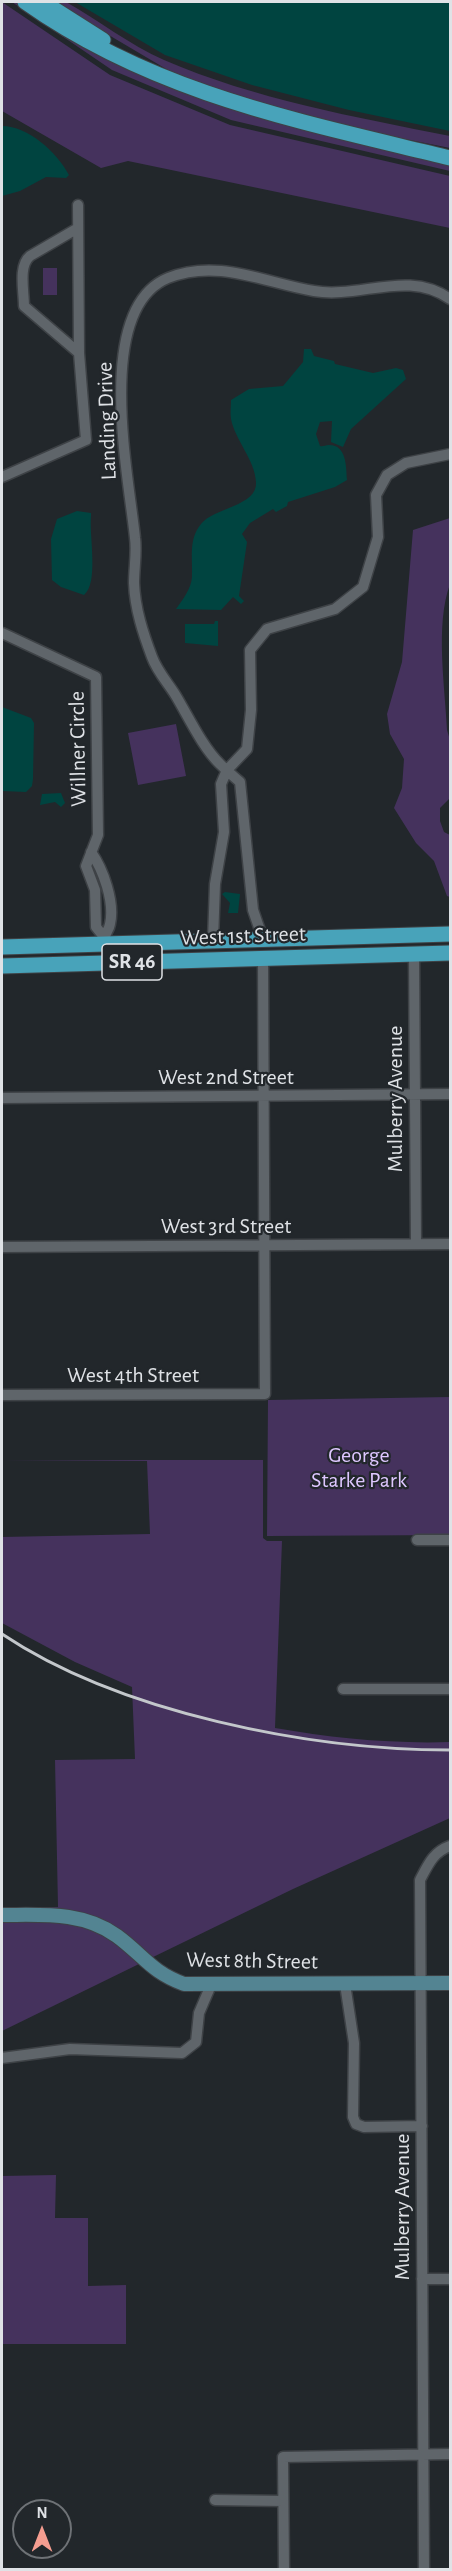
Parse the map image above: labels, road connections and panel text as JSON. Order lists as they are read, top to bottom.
{
  "streets": {
    "main road": ["West 1st Street", "SR 46"],
    "street": [
      "Landing Drive",
      "Willner Circle",
      "West 2nd Street",
      "Mulberry Avenue",
      "West 3rd Street",
      "West 4th Street",
      "West 8th Street"
    ]
  },
  "crossings": [
    ["Landing Drive", "West 1st Street"],
    ["Willner Circle", "West 1st Street"],
    ["West 1st Street", "Mulberry Avenue"],
    ["West 2nd Street", "Mulberry Avenue"],
    ["Mulberry Avenue", "West 3rd Street"],
    ["Mulberry Avenue", "West 8th Street"],
    ["West 3rd Street", "West 4th Street"]
  ],
  "parks": ["George Starke Park"],
  "north": "top"
}
